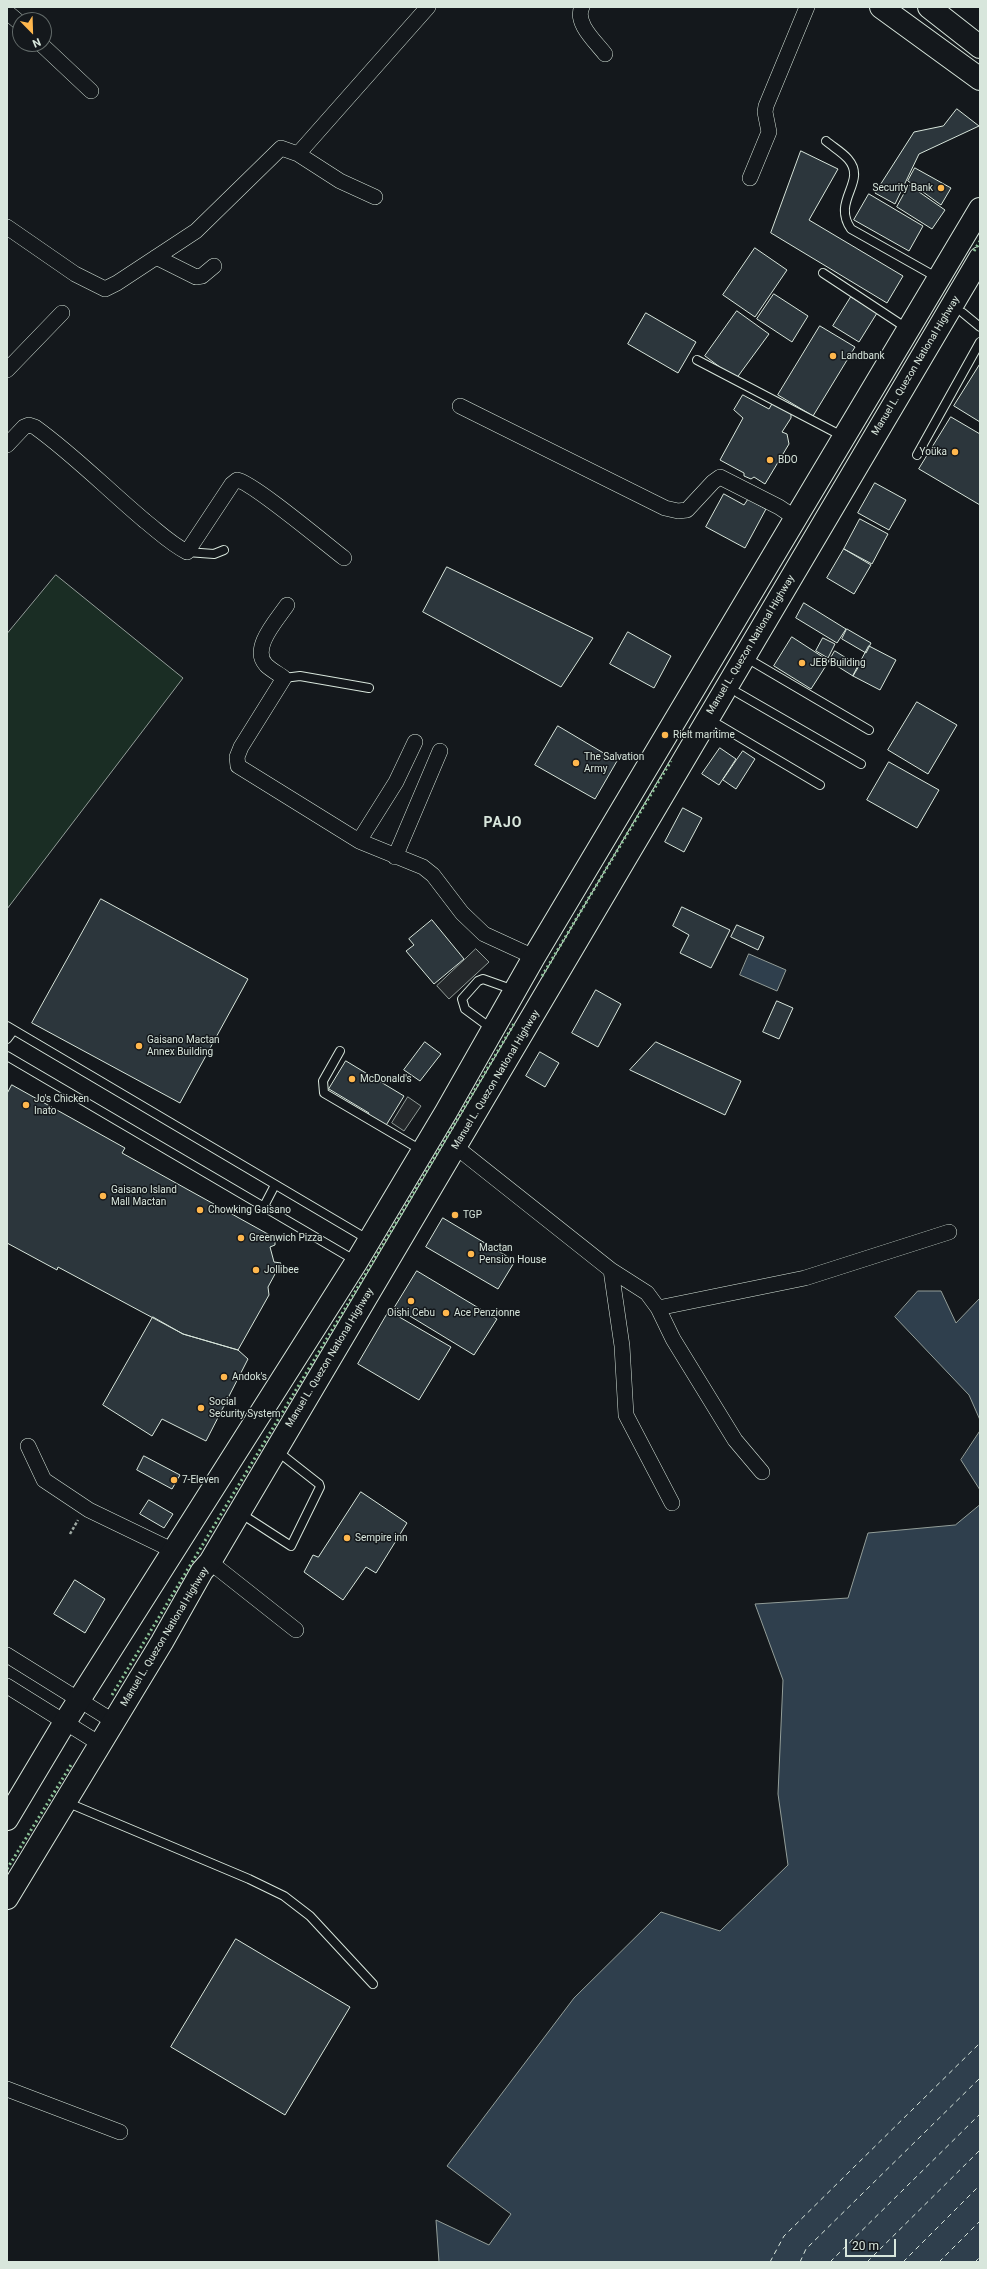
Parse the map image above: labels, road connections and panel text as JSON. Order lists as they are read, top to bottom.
{
  "streets": {
    "main road": ["Manuel L. Quezon National Highway"]
  },
  "districts": ["PAJO"],
  "places": [
    "Security Bank",
    "Landbank",
    "Yoüka",
    "BDO",
    "JEB Building",
    "Rielt maritime",
    "The Salvation Army",
    "Gaisano Mactan Annex Building",
    "McDonald's",
    "Jo's Chicken Inato",
    "Gaisano Island Mall Mactan",
    "Chowking Gaisano",
    "TGP",
    "Greenwich Pizza",
    "Mactan Pension House",
    "Jollibee",
    "Oishi Cebu",
    "Ace Penzionne",
    "Andok's",
    "Social Security System",
    "7-Eleven",
    "Sempire inn"
  ],
  "scale_bar": "20 m",
  "north": "bottom right"
}
